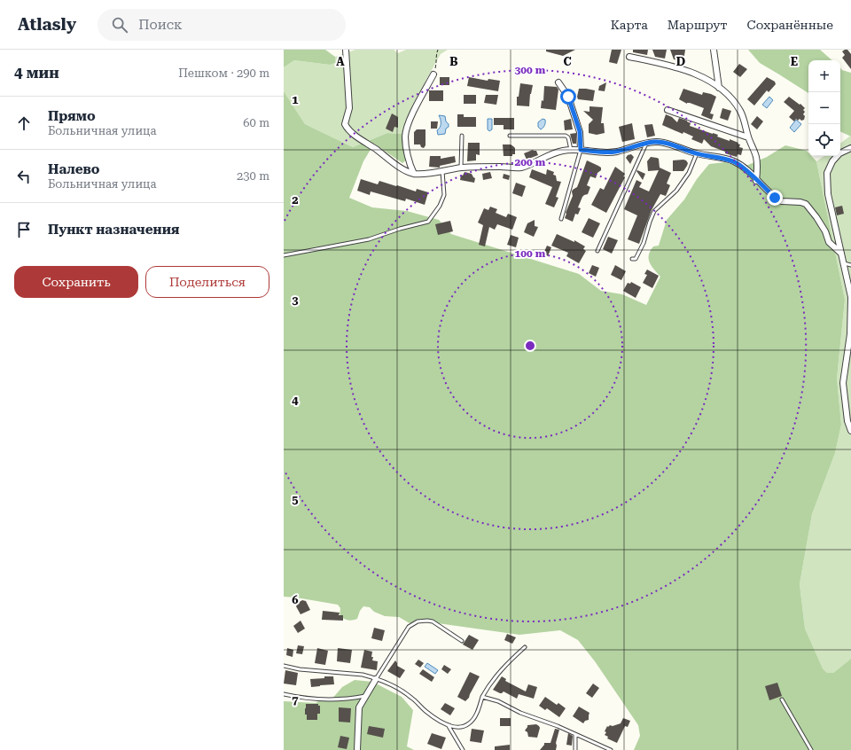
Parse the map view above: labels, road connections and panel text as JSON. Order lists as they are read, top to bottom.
{
  "page": {
    "header": "Atlasly",
    "search": "Поиск",
    "nav": ["Карта", "Маршрут", "Сохранённые"],
    "heading": ["4 мин", "Пешком · 290 m"],
    "map_buttons": ["+", "−"],
    "list": [
      ["Прямо", "Больничная улица", "60 m"],
      ["Налево", "Больничная улица", "230 m"],
      "Пункт назначения"
    ],
    "buttons": ["Сохранить", "Поделиться"]
  },
  "grid": {
    "columns": [
      "A",
      "B",
      "C",
      "D",
      "E"
    ],
    "rows": [
      "1",
      "2",
      "3",
      "4",
      "5",
      "6",
      "7"
    ]
  },
  "rings": ["300 m", "200 m", "100 m"]
}
